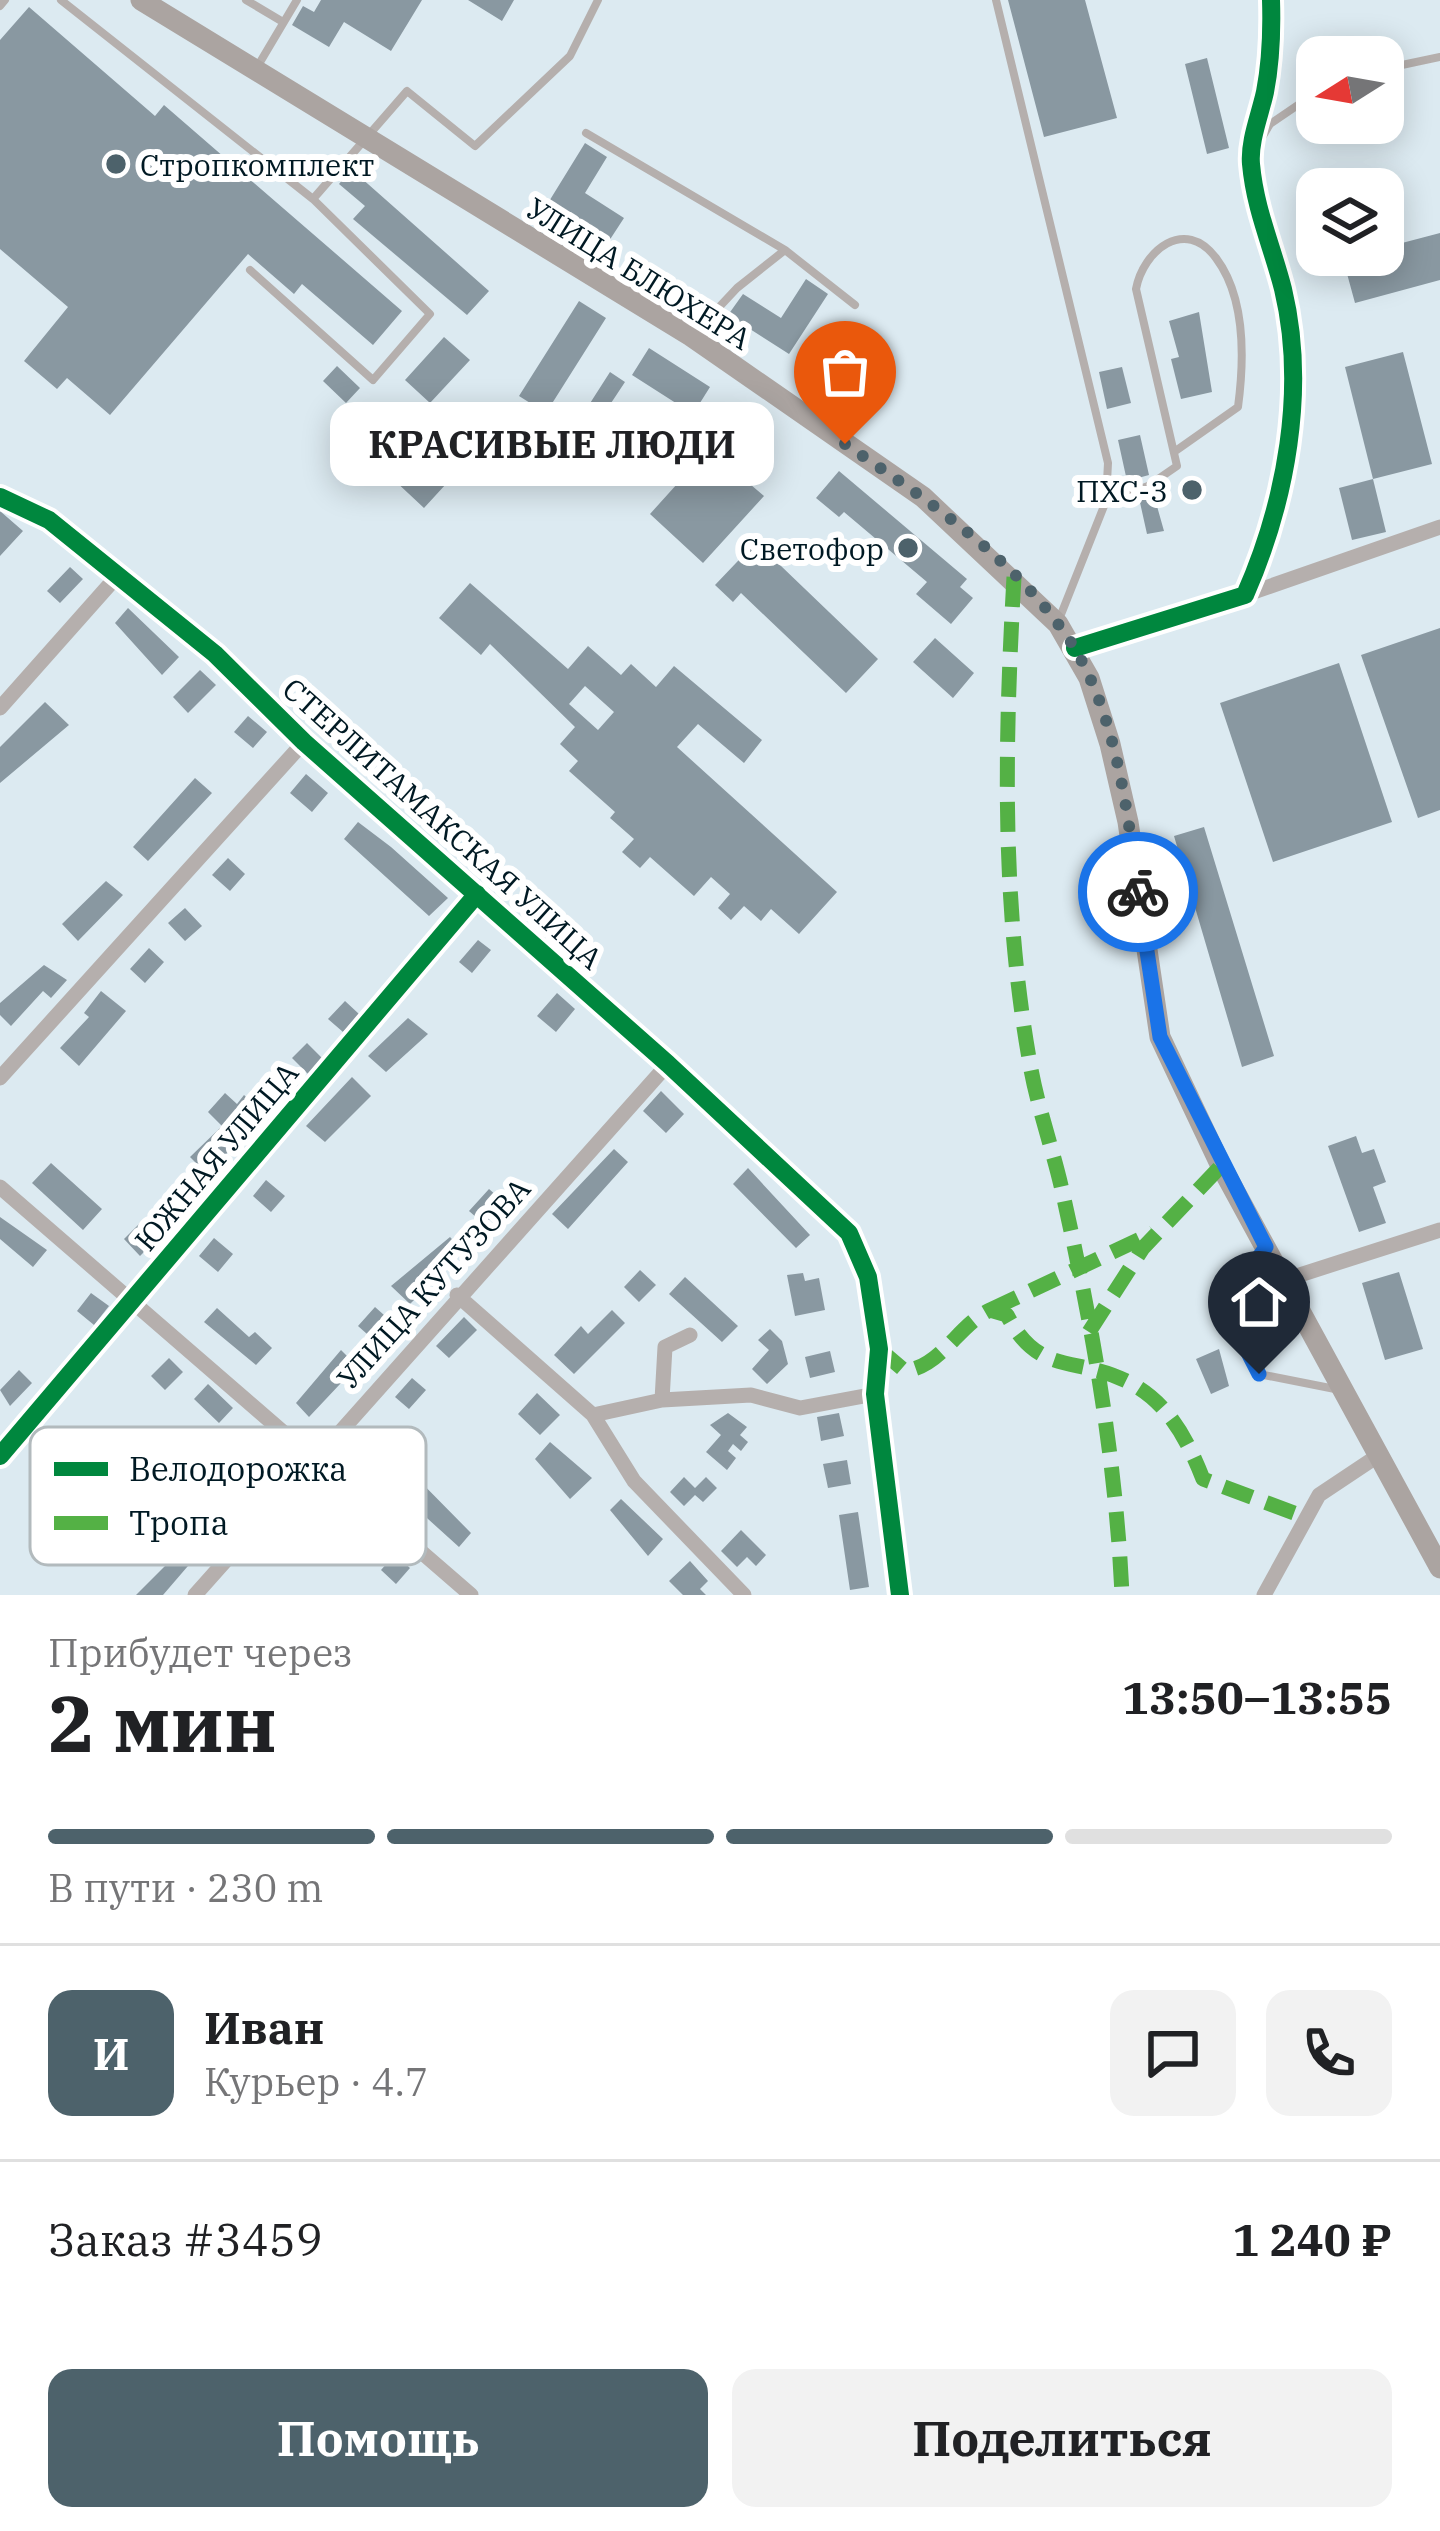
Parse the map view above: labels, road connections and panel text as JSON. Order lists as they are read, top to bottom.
{
  "streets": {
    "main road": ["УЛИЦА БЛЮХЕРА"],
    "street": ["СТЕРЛИТАМАКСКАЯ УЛИЦА", "ЮЖНАЯ УЛИЦА", "УЛИЦА КУТУЗОВА"]
  },
  "crossings": [
    ["СТЕРЛИТАМАКСКАЯ УЛИЦА", "ЮЖНАЯ УЛИЦА"],
    ["СТЕРЛИТАМАКСКАЯ УЛИЦА", "УЛИЦА КУТУЗОВА"]
  ],
  "places": [
    "Стропкомплект",
    "КРАСИВЫЕ ЛЮДИ",
    "ПХС-3",
    "Светофор"
  ],
  "legend": ["Велодорожка", "Тропа"],
  "north": "left",
  "page": {
    "bubble": "КРАСИВЫЕ ЛЮДИ",
    "heading": ["2 мин", "Прибудет через", "13:50–13:55"],
    "panel": [
      "Иван",
      "Курьер · 4.7",
      "Заказ #3459",
      "1 240 ₽"
    ],
    "bar": "В пути · 230 m",
    "round": "И",
    "buttons": ["Помощь", "Поделиться"]
  }
}
